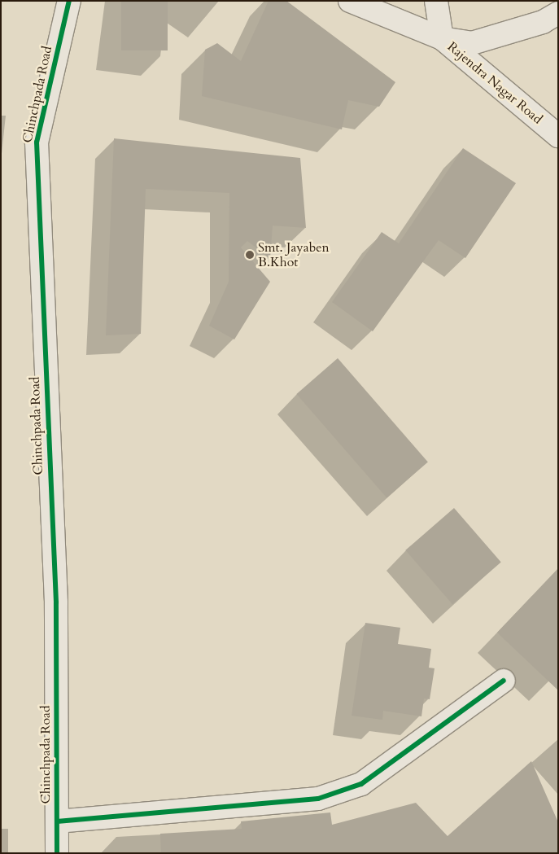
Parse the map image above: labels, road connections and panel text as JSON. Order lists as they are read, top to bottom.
{
  "streets": {
    "street": ["Rajendra Nagar Road", "Chinchpada Road"]
  },
  "places": ["Smt. Jayaben B.Khot"]
}
